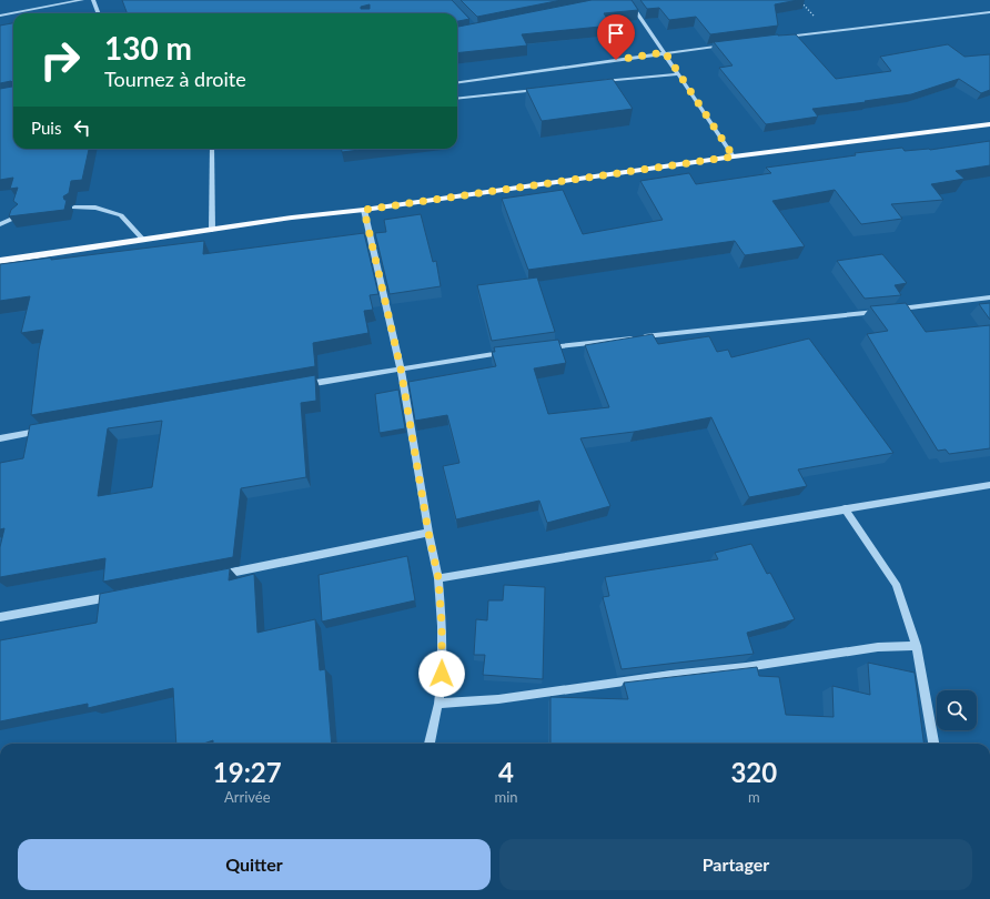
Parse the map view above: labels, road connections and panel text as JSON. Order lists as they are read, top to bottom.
{
  "page": {
    "turn": ["130 m", "Tournez à droite"],
    "then": "Puis",
    "eta": [
      "19:27",
      "Arrivée",
      "4",
      "min",
      "320",
      "m"
    ],
    "buttons": ["Quitter", "Partager"]
  }
}
